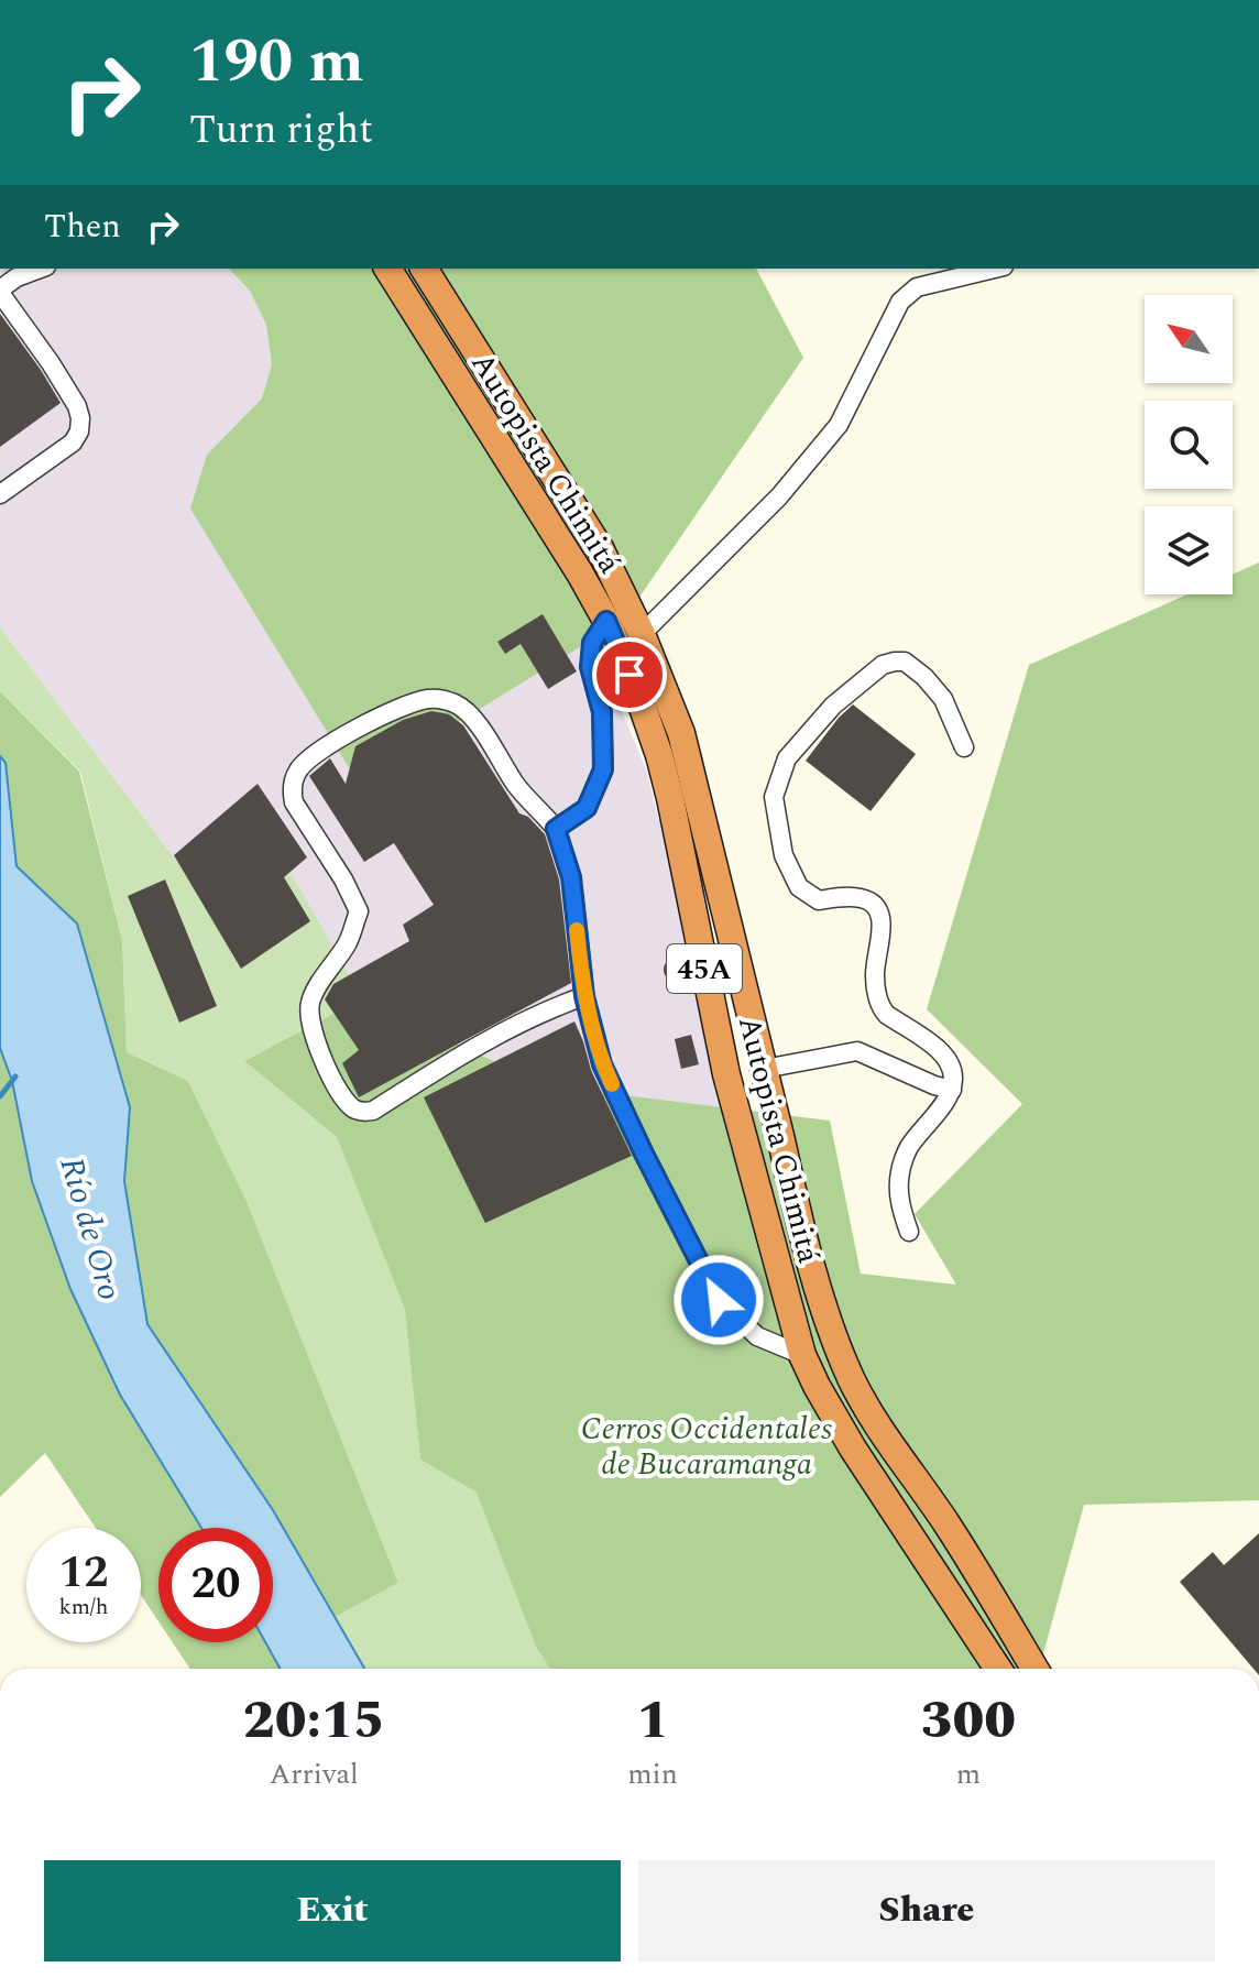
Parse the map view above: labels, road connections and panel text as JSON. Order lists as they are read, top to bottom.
{
  "streets": {
    "highway": ["Autopista Chimitá", "45A"]
  },
  "water": ["Río de Oro"],
  "parks": ["Cerros Occidentales de Bucaramanga"],
  "north": "top left",
  "page": {
    "turn": ["190 m", "Turn right"],
    "then": "Then",
    "speed": "12 km/h",
    "limit": "20",
    "eta": [
      "20:15",
      "Arrival",
      "1",
      "min",
      "300",
      "m"
    ],
    "buttons": ["Exit", "Share"]
  }
}
